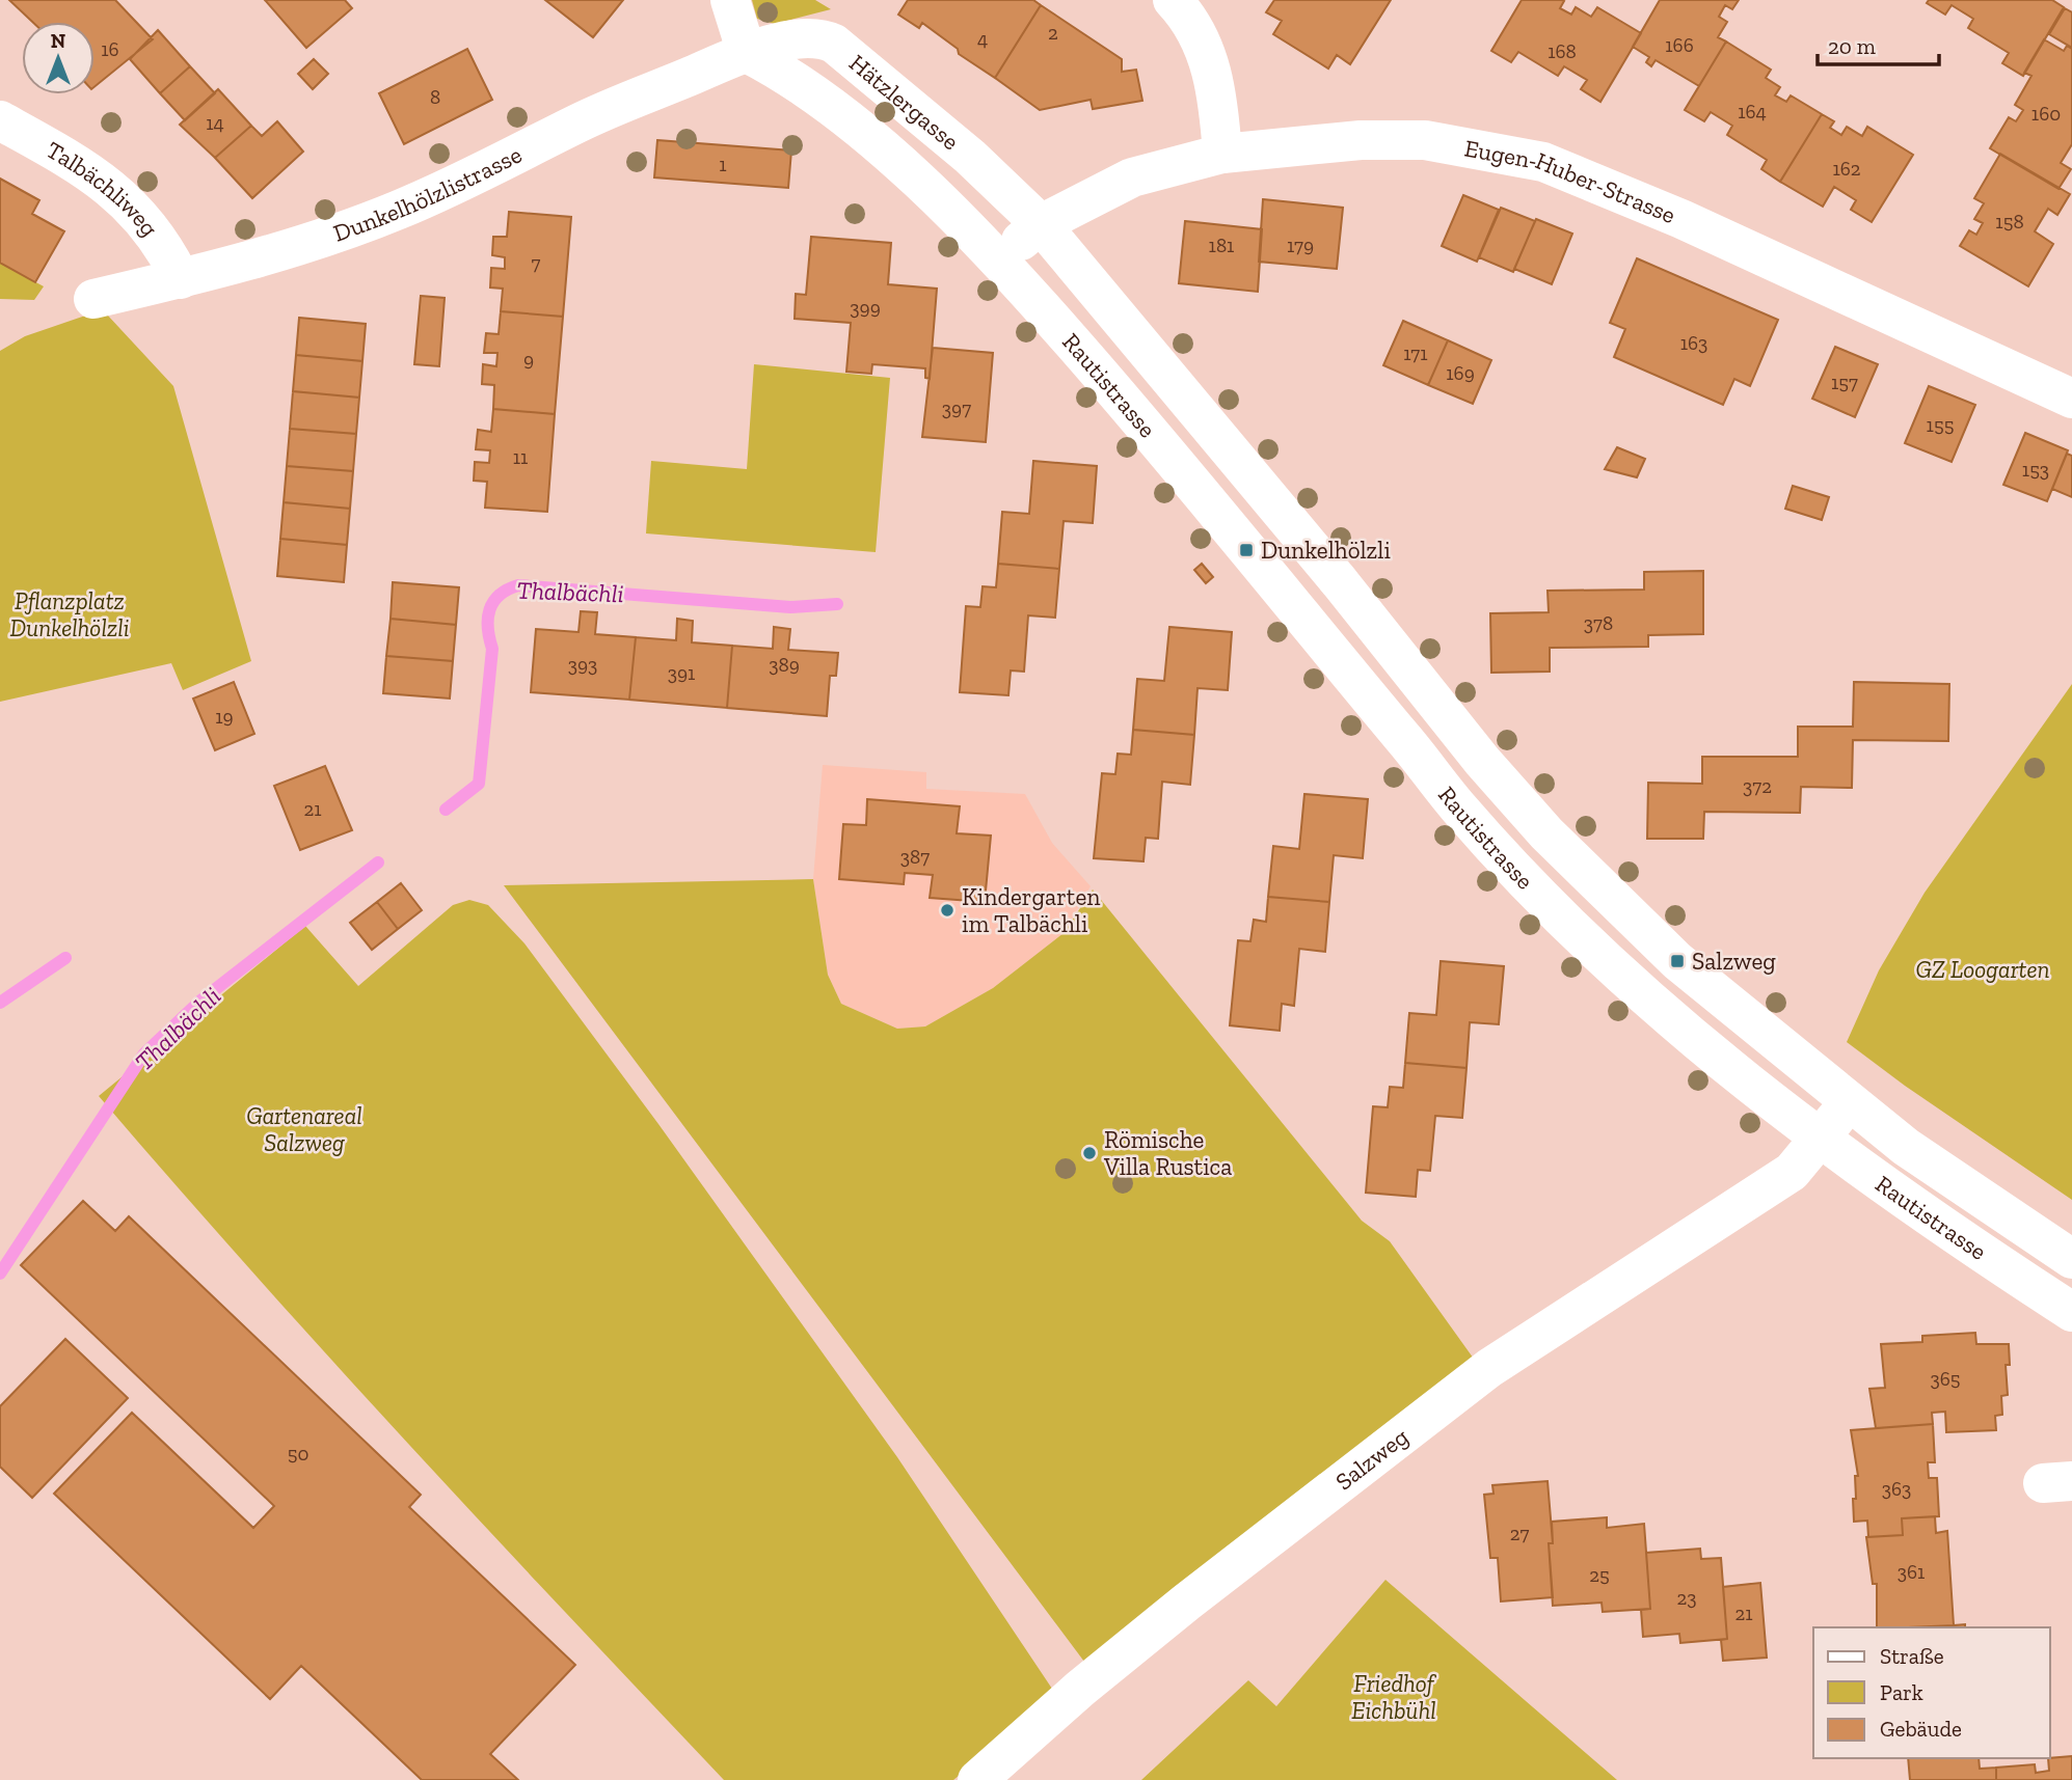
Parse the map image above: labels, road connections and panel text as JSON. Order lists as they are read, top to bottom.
{
  "streets": {
    "street": [
      "Hätzlergasse",
      "Eugen-Huber-Strasse",
      "Talbächliweg",
      "Dunkelhölzlistrasse",
      "Rautistrasse",
      "Salzweg"
    ]
  },
  "crossings": [
    ["Hätzlergasse", "Eugen-Huber-Strasse"],
    ["Hätzlergasse", "Dunkelhölzlistrasse"],
    ["Hätzlergasse", "Rautistrasse"],
    ["Eugen-Huber-Strasse", "Rautistrasse"],
    ["Talbächliweg", "Dunkelhölzlistrasse"],
    ["Rautistrasse", "Salzweg"]
  ],
  "water": ["Thalbächli"],
  "parks": [
    "Pflanzplatz Dunkelhölzli",
    "GZ Loogarten",
    "Gartenareal Salzweg",
    "Friedhof Eichbühl"
  ],
  "places": {
    "transit": ["Dunkelhölzli", "Salzweg"],
    "other": ["Kindergarten im Talbächli", "Römische Villa Rustica"]
  },
  "house_numbers": [
    "2",
    "4",
    "166",
    "16",
    "168",
    "8",
    "164",
    "160",
    "14",
    "1",
    "162",
    "158",
    "181",
    "179",
    "7",
    "399",
    "163",
    "171",
    "9",
    "169",
    "157",
    "397",
    "155",
    "11",
    "153",
    "378",
    "393",
    "389",
    "391",
    "19",
    "372",
    "21",
    "387",
    "365",
    "50",
    "363",
    "27",
    "361",
    "25",
    "23",
    "21"
  ],
  "legend": ["Straße", "Park", "Gebäude"],
  "scale_bar": "20 m",
  "north": "top"
}
